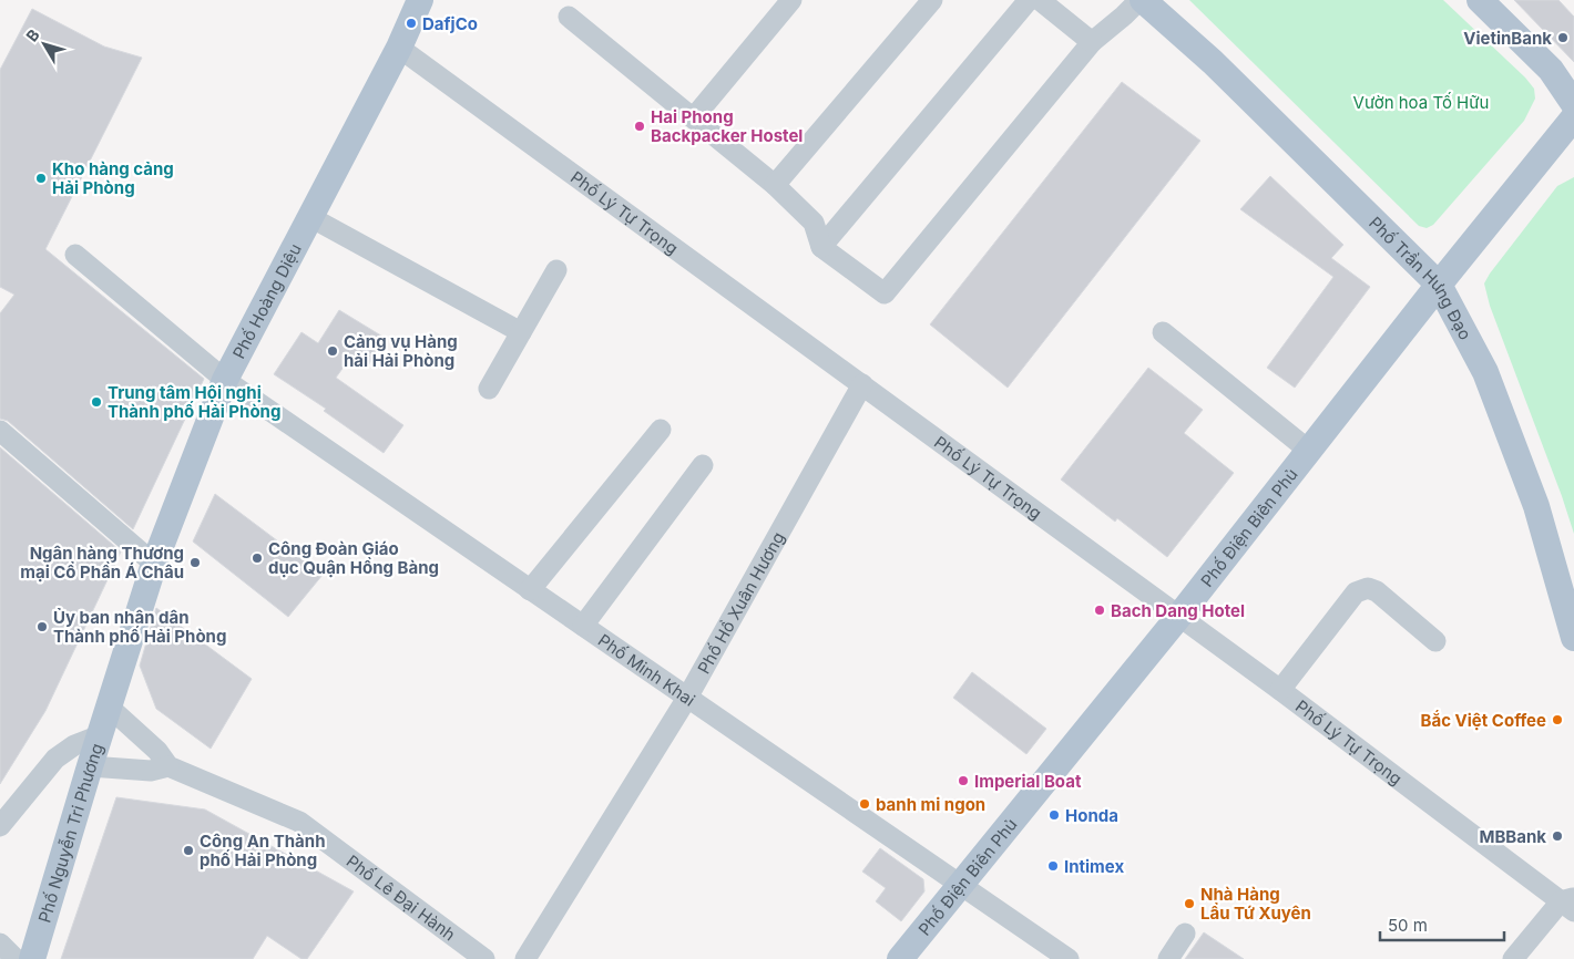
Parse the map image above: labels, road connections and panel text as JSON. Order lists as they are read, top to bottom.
{
  "streets": {
    "main road": [
      "Phố Trần Hưng Đạo",
      "Phố Hoàng Diệu",
      "Phố Điện Biên Phủ",
      "Phố Nguyễn Tri Phương"
    ],
    "street": [
      "Phố Lý Tự Trọng",
      "Phố Hồ Xuân Hương",
      "Phố Minh Khai",
      "Phố Lê Đại Hành"
    ]
  },
  "crossings": [
    ["Phố Lý Tự Trọng", "Phố Hoàng Diệu"],
    ["Phố Lý Tự Trọng", "Phố Điện Biên Phủ"],
    ["Phố Lý Tự Trọng", "Phố Hồ Xuân Hương"],
    ["Phố Trần Hưng Đạo", "Phố Điện Biên Phủ"],
    ["Phố Hoàng Diệu", "Phố Minh Khai"],
    ["Phố Hoàng Diệu", "Phố Nguyễn Tri Phương"],
    ["Phố Hoàng Diệu", "Phố Lê Đại Hành"],
    ["Phố Điện Biên Phủ", "Phố Minh Khai"],
    ["Phố Hồ Xuân Hương", "Phố Minh Khai"],
    ["Phố Nguyễn Tri Phương", "Phố Lê Đại Hành"]
  ],
  "parks": ["Vườn hoa Tố Hữu"],
  "places": [
    "DafjCo",
    "VietinBank",
    "Hai Phong Backpacker Hostel",
    "Kho hàng cảng Hải Phòng",
    "Cảng vụ Hàng hải Hải Phòng",
    "Trung tâm Hội nghị Thành phố Hải Phòng",
    "Công Đoàn Giáo dục Quận Hồng Bàng",
    "Ngân hàng Thương mại Cổ Phần Á Châu",
    "Bach Dang Hotel",
    "Ủy ban nhân dân Thành phố Hải Phòng",
    "Bắc Việt Coffee",
    "Imperial Boat",
    "banh mi ngon",
    "Honda",
    "MBBank",
    "Công An Thành phố Hải Phòng",
    "Intimex",
    "Nhà Hàng Lẩu Tứ Xuyên"
  ],
  "scale_bar": "50 m",
  "north": "top left"
}
